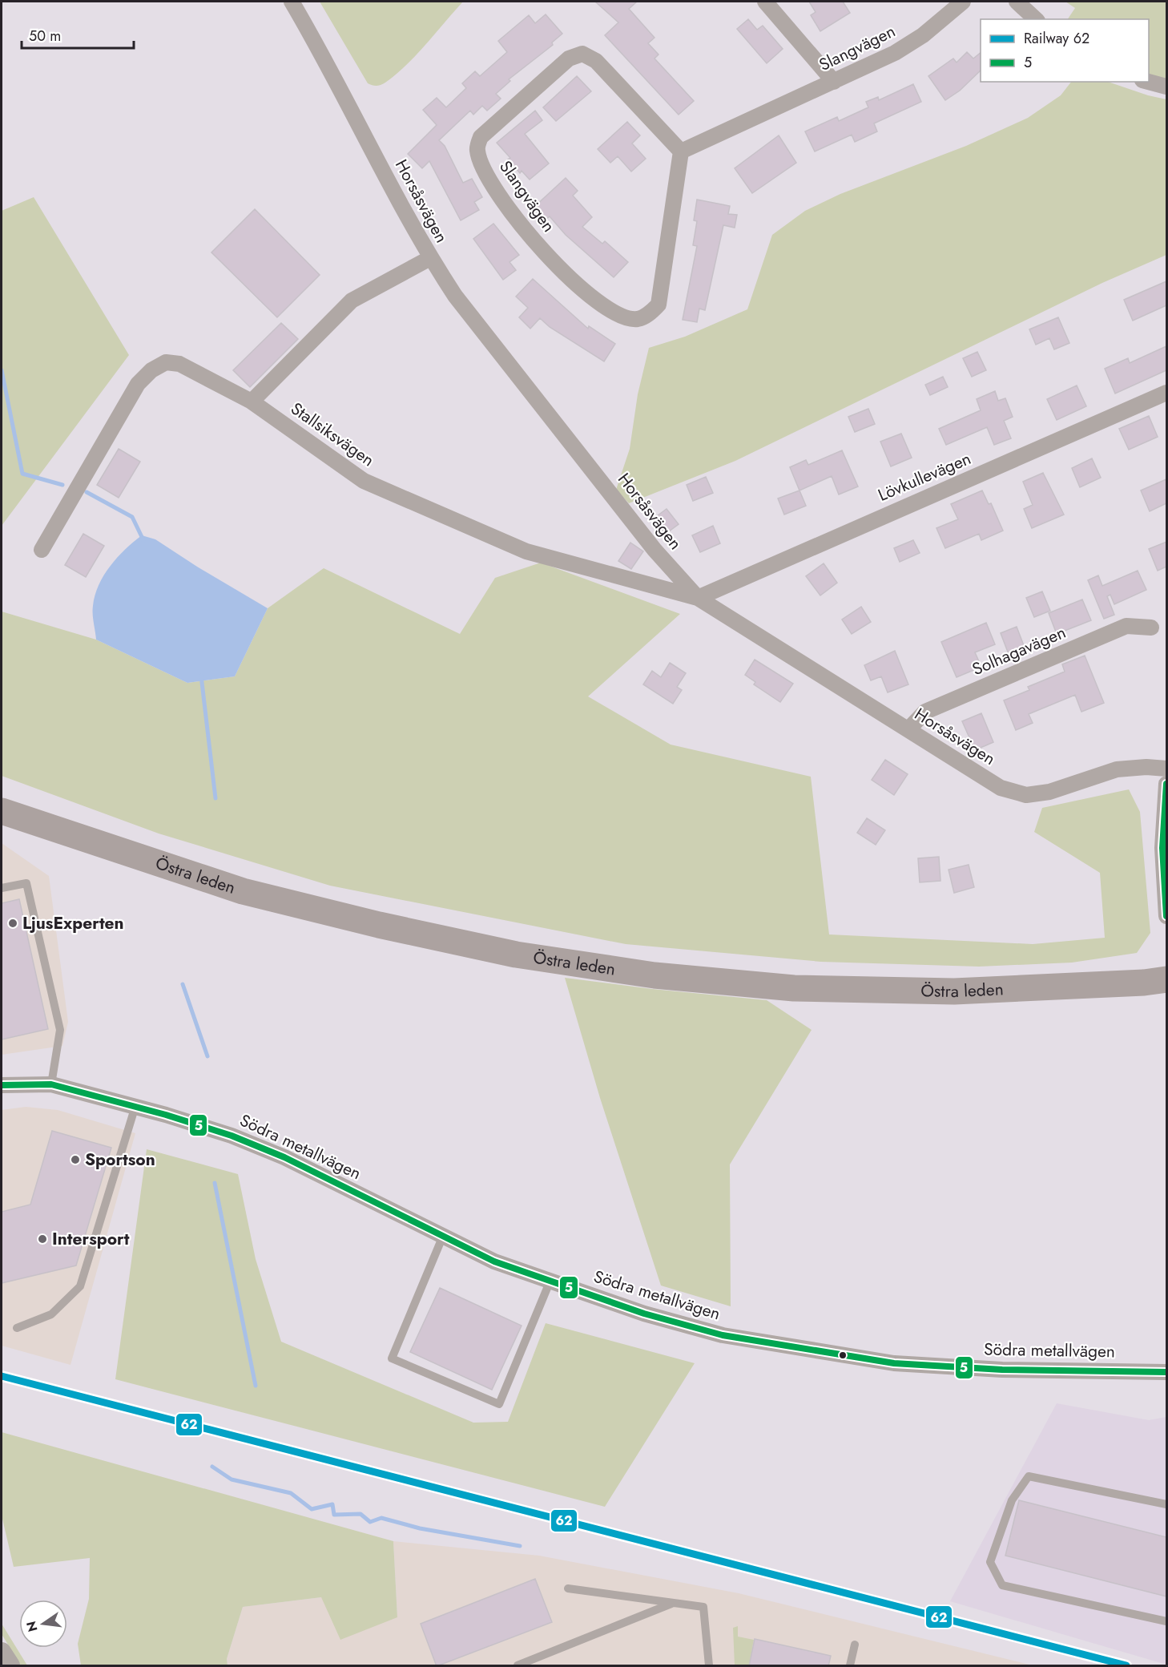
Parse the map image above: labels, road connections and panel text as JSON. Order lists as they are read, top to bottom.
{
  "streets": {
    "highway": ["Östra leden"],
    "street": [
      "Slangvägen",
      "Horsåsvägen",
      "Stallsiksvägen",
      "Lövkullevägen",
      "Solhagavägen",
      "Södra metallvägen"
    ]
  },
  "crossings": [
    ["Horsåsvägen", "Stallsiksvägen"],
    ["Horsåsvägen", "Lövkullevägen"],
    ["Horsåsvägen", "Solhagavägen"],
    ["Stallsiksvägen", "Lövkullevägen"]
  ],
  "places": ["LjusExperten", "Sportson", "Intersport"],
  "lines": ["transit line 5", "rail line 62"],
  "legend": ["Railway 62", "5"],
  "scale_bar": "50 m",
  "north": "left"
}
